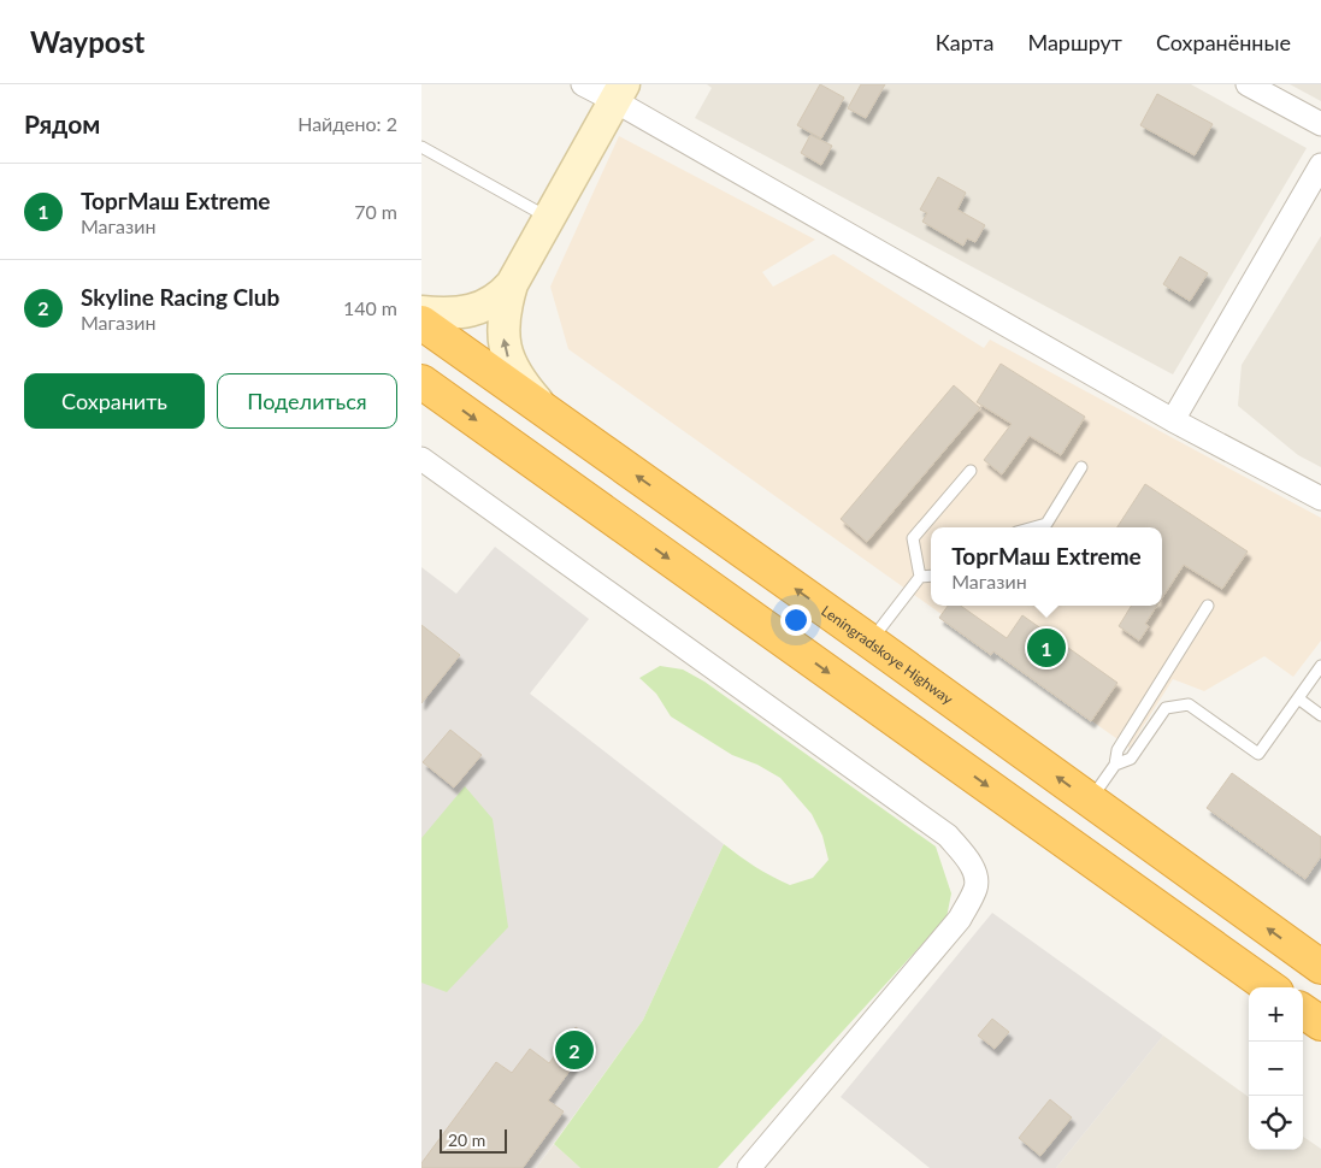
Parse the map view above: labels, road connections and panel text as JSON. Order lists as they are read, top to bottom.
{
  "streets": {
    "highway": ["Leningradskoye Highway"]
  },
  "scale_bar": "20 m",
  "page": {
    "header": "Waypost",
    "nav": ["Карта", "Маршрут", "Сохранённые"],
    "heading": ["Рядом", "Найдено: 2"],
    "list": [
      {
        "mark": "1",
        "name": "ТоргМаш Extreme",
        "note": "Магазин",
        "value": "70 m"
      },
      {
        "mark": "2",
        "name": "Skyline Racing Club",
        "note": "Магазин",
        "value": "140 m"
      }
    ],
    "buttons": ["Сохранить", "Поделиться"],
    "popup": ["ТоргМаш Extreme", "Магазин"],
    "pins": ["1", "2"],
    "map_buttons": ["+", "−"],
    "scale": "20 m"
  }
}
